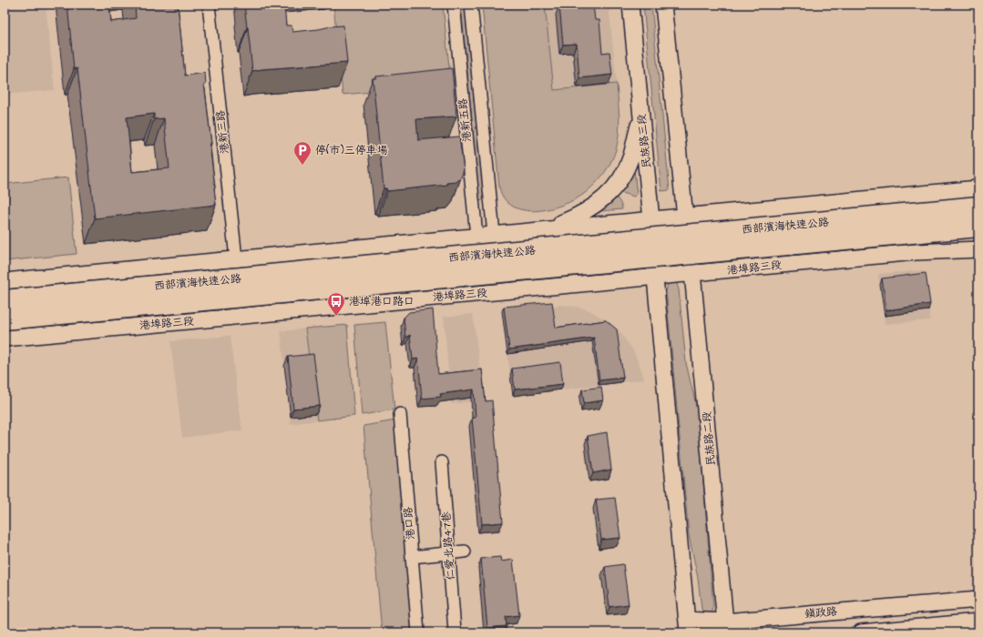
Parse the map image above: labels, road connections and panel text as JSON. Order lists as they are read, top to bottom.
{
  "streets": {
    "highway": ["西部濱海快速公路"],
    "street": [
      "港新五路",
      "港新三路",
      "民族路三段",
      "港埠路三段",
      "民族路二段",
      "港口路",
      "仁愛北路47巷",
      "鎮政路"
    ]
  },
  "crossings": [
    ["民族路三段", "港埠路三段"],
    ["港埠路三段", "民族路二段"],
    ["民族路二段", "鎮政路"]
  ],
  "places": {
    "parking": ["停(市)三停車場"],
    "bus stop": ["港埠港口路口"]
  }
}
